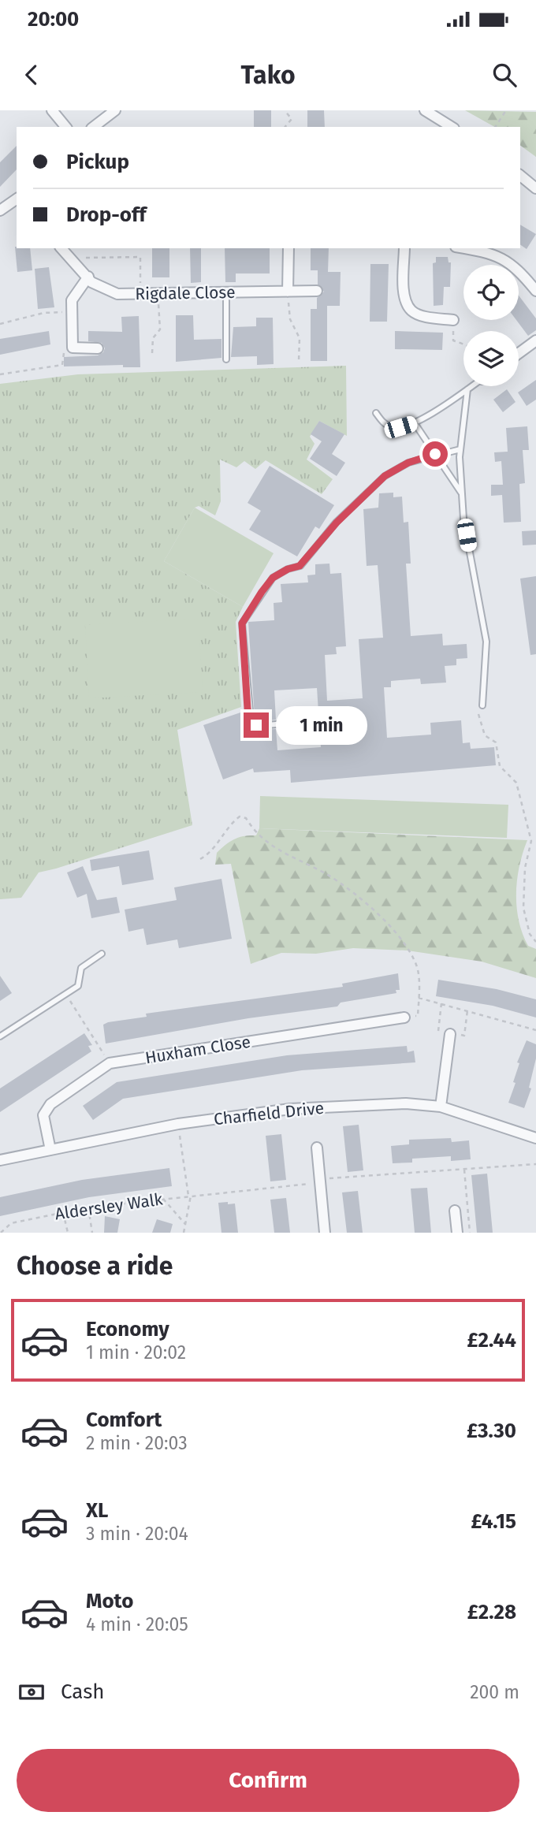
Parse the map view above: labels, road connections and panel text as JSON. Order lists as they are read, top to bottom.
{
  "streets": {
    "street": ["Rigdale Close", "Huxham Close", "Charfield Drive"],
    "path": ["Aldersley Walk"]
  },
  "crossings": [
    ["Huxham Close", "Charfield Drive"]
  ],
  "page": {
    "status": "20:00",
    "header": "Tako",
    "banner": ["Pickup", "Drop-off"],
    "bubble": "1 min",
    "heading": "Choose a ride",
    "list": [
      {
        "name": "Economy",
        "note": "1 min · 20:02",
        "value": "£2.44"
      },
      {
        "name": "Comfort",
        "note": "2 min · 20:03",
        "value": "£3.30"
      },
      {
        "name": "XL",
        "note": "3 min · 20:04",
        "value": "£4.15"
      },
      {
        "name": "Moto",
        "note": "4 min · 20:05",
        "value": "£2.28"
      }
    ],
    "pay": ["Cash", "200 m"],
    "buttons": "Confirm"
  }
}
